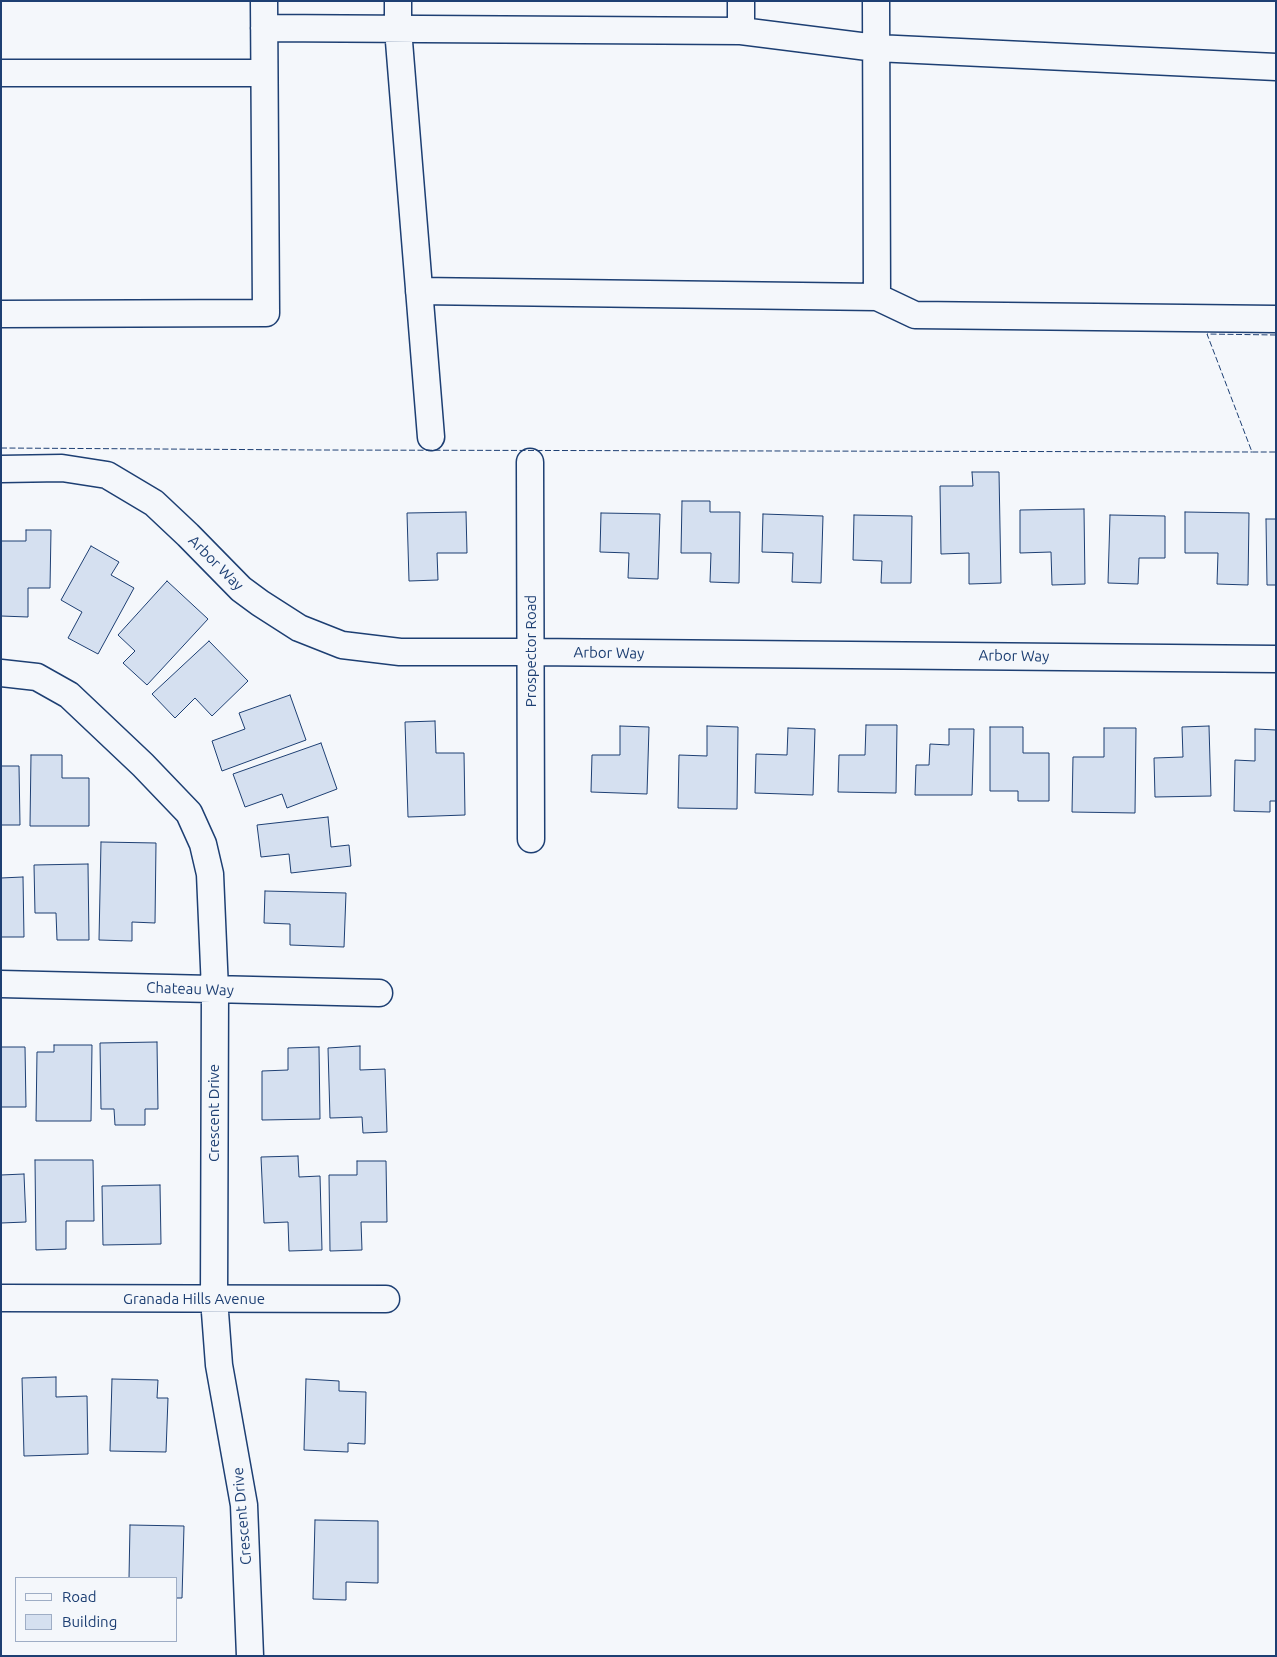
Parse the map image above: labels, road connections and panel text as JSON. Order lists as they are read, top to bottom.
{
  "streets": {
    "street": [
      "Arbor Way",
      "Prospector Road",
      "Chateau Way",
      "Crescent Drive",
      "Granada Hills Avenue"
    ]
  },
  "crossings": [
    ["Arbor Way", "Prospector Road"],
    ["Chateau Way", "Crescent Drive"],
    ["Crescent Drive", "Granada Hills Avenue"]
  ],
  "legend": ["Road", "Building"]
}
